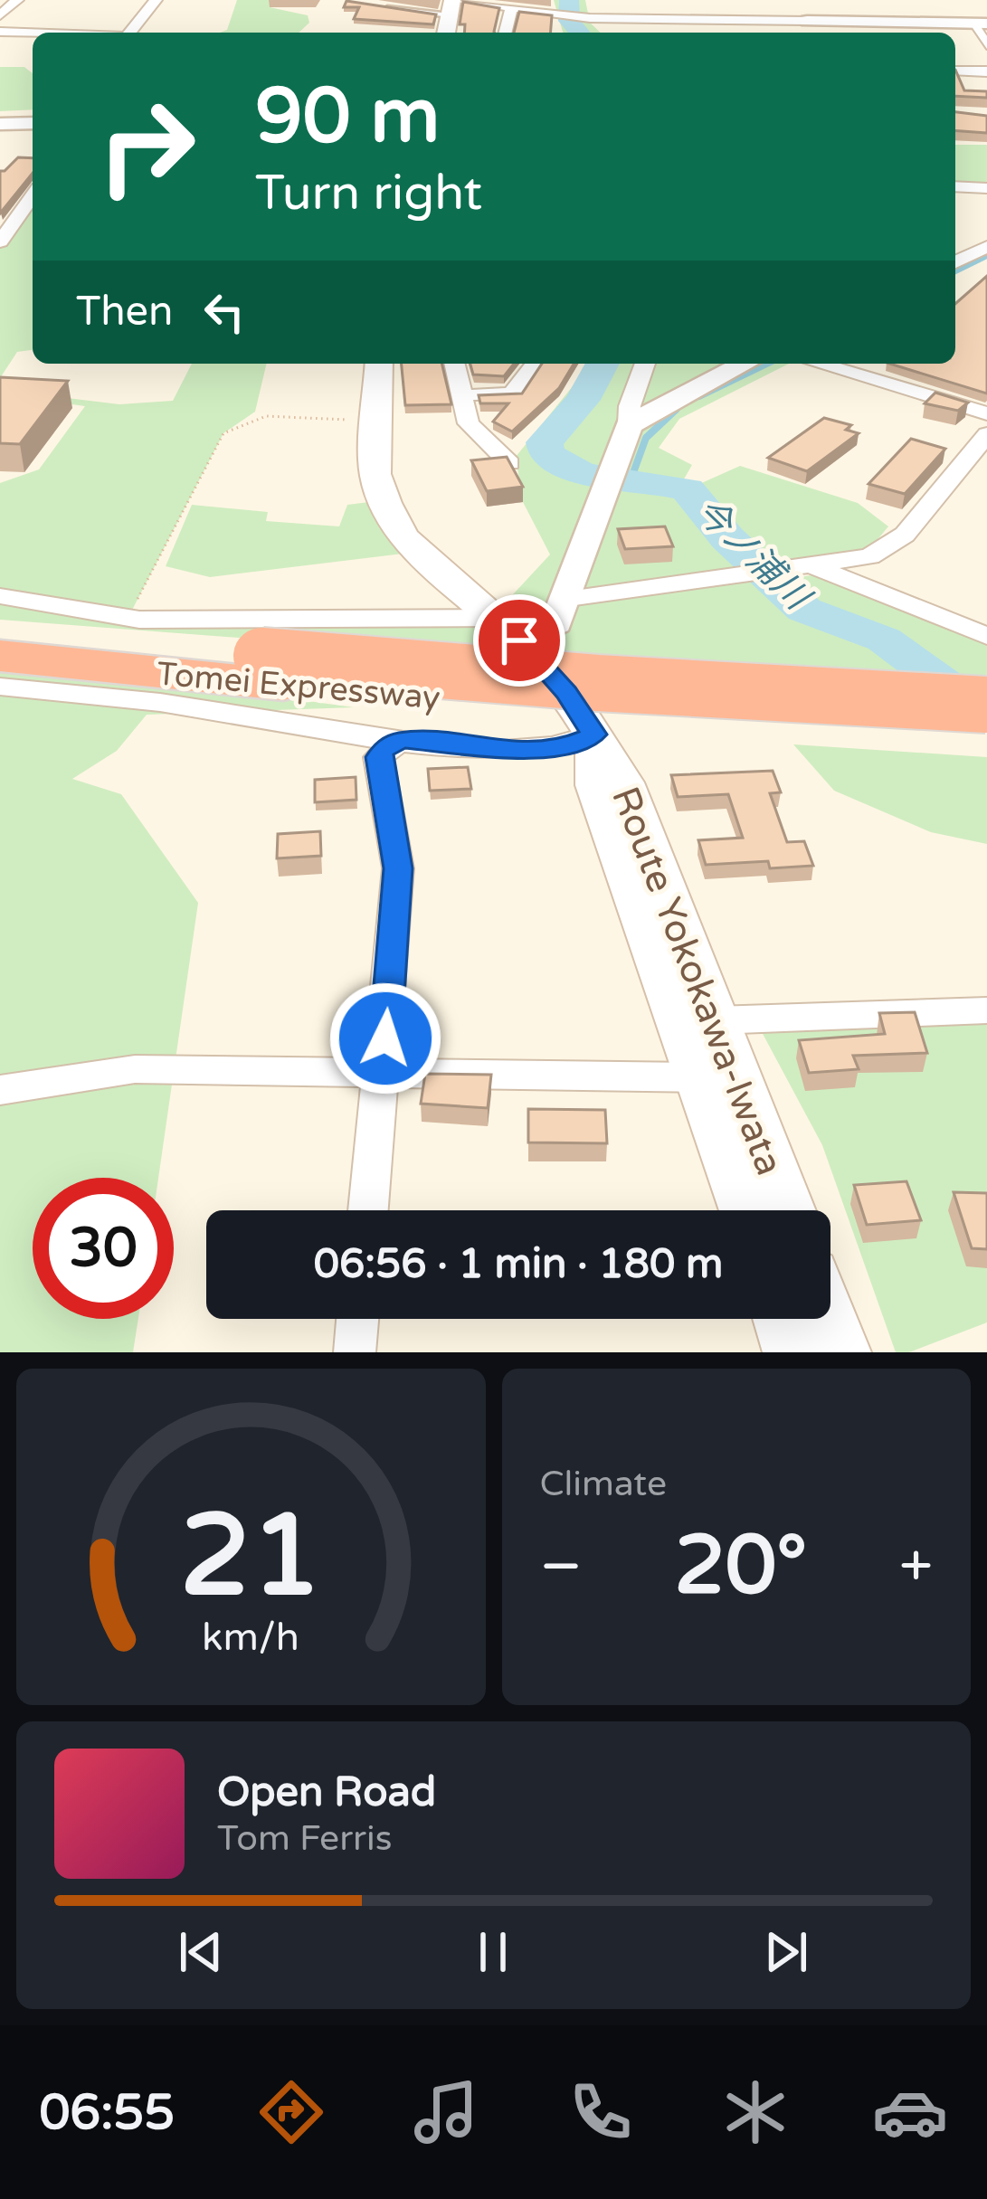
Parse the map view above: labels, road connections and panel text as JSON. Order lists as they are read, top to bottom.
{
  "streets": {
    "highway": ["Tomei Expressway"],
    "main road": ["Route Yokokawa-Iwata"]
  },
  "water": ["今ノ浦川"],
  "page": {
    "turn": ["90 m", "Turn right"],
    "then": "Then",
    "limit": "30",
    "trip": "06:56 · 1 min · 180 m",
    "tile": "Climate",
    "heat": ["−", "20°", "+"],
    "song": ["Open Road", "Tom Ferris"],
    "tabs": "06:55",
    "gauge": ["21", "km/h"]
  }
}
